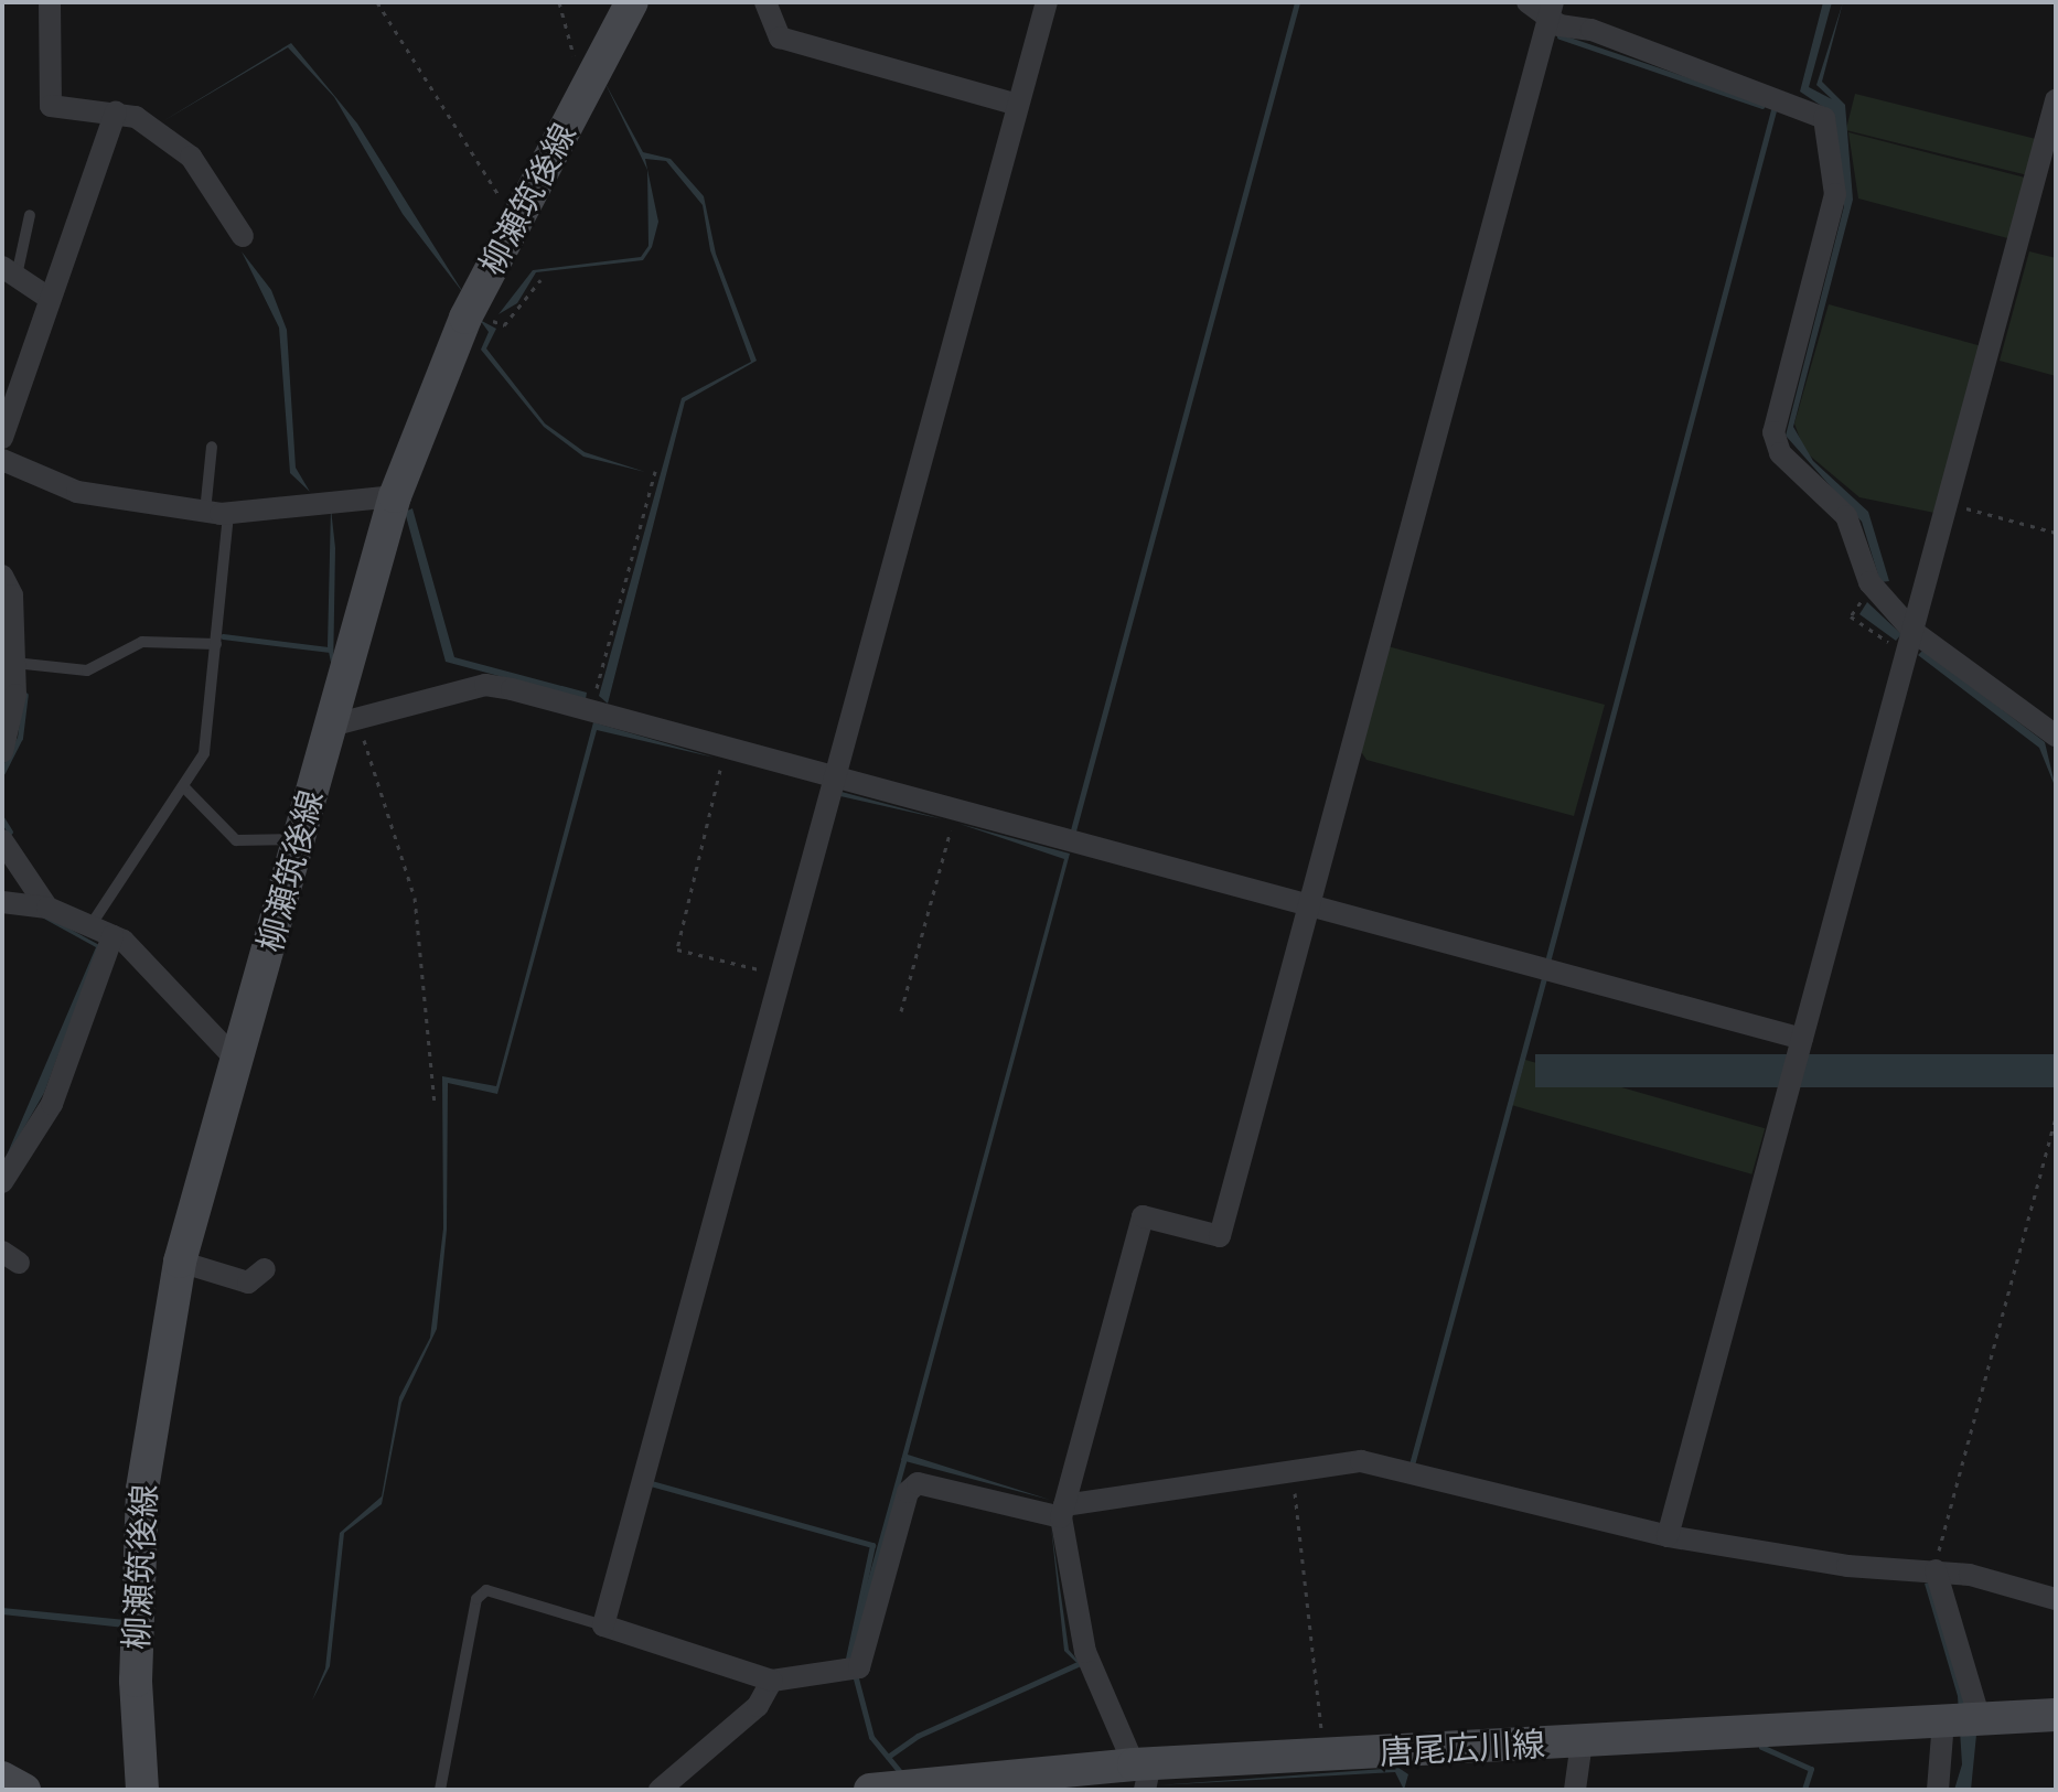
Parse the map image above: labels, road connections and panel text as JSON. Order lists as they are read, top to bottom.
{
  "streets": {
    "main road": ["柳瀬筑後線", "唐尾広川線"]
  }
}
